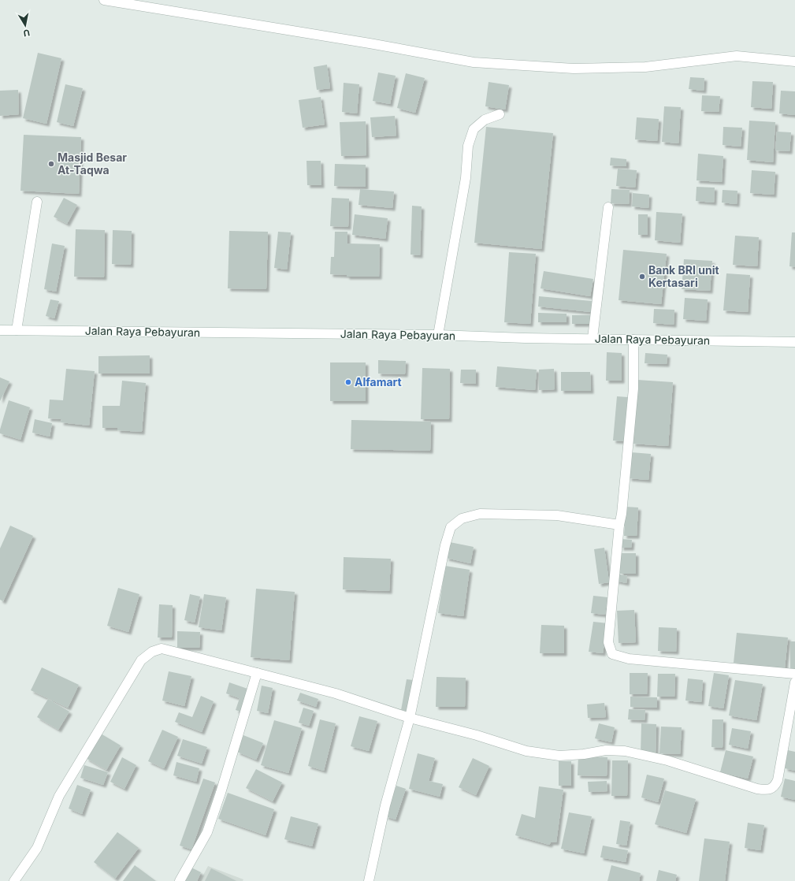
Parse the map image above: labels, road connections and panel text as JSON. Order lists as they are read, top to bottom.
{
  "streets": {
    "street": ["Jalan Raya Pebayuran"]
  },
  "places": ["Masjid Besar At-Taqwa", "Bank BRI unit Kertasari", "Alfamart"],
  "north": "bottom"
}
